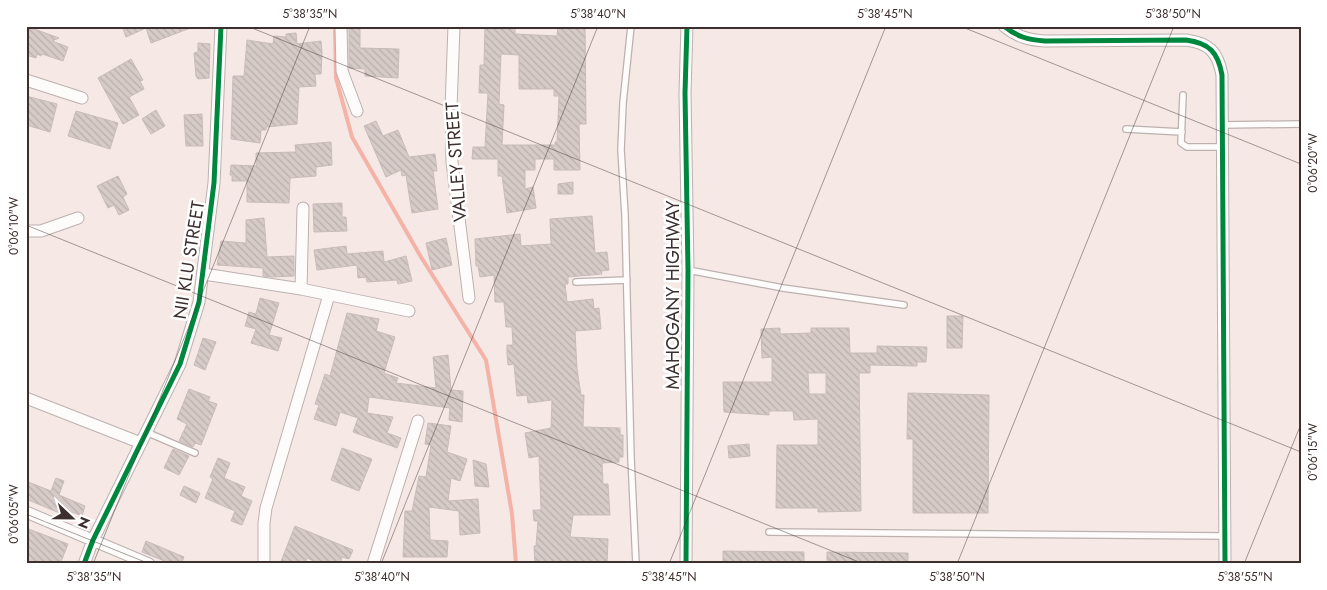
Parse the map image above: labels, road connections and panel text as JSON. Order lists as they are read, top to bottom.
{
  "streets": {
    "street": ["VALLEY STREET", "NII KLU STREET", "MAHOGANY HIGHWAY"]
  },
  "north": "right",
  "coordinates": [
    "5°38'35\"N",
    "5°38'40\"N",
    "5°38'45\"N",
    "5°38'50\"N",
    "0°06'20\"W",
    "0°06'10\"W",
    "0°06'15\"W",
    "0°06'05\"W",
    "5°38'55\"N"
  ]
}
